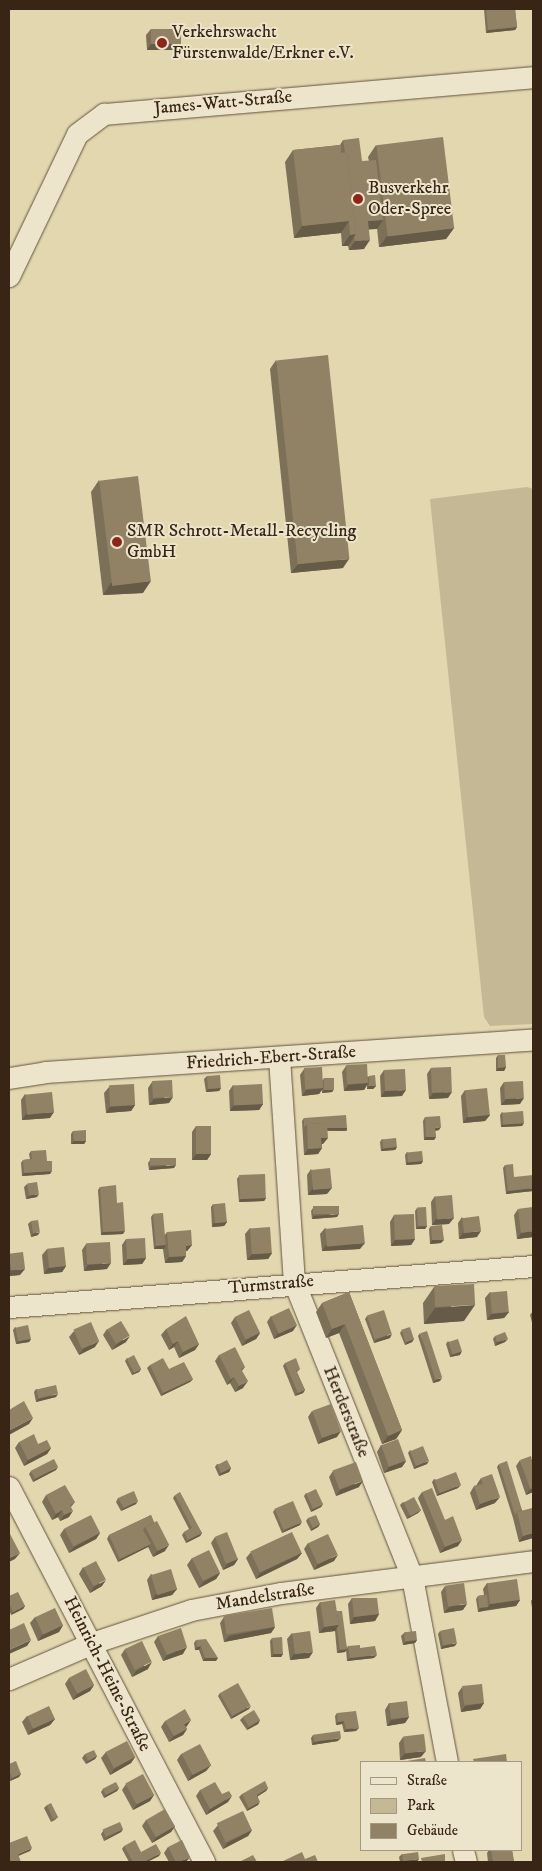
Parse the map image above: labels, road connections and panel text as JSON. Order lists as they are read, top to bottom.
{
  "streets": {
    "street": [
      "James-Watt-Straße",
      "Friedrich-Ebert-Straße",
      "Turmstraße",
      "Herderstraße",
      "Mandelstraße",
      "Heinrich-Heine-Straße"
    ]
  },
  "crossings": [
    ["Friedrich-Ebert-Straße", "Herderstraße"],
    ["Turmstraße", "Herderstraße"],
    ["Herderstraße", "Mandelstraße"],
    ["Mandelstraße", "Heinrich-Heine-Straße"]
  ],
  "places": ["Verkehrswacht Fürstenwalde/Erkner e.V.", "Busverkehr Oder-Spree", "SMR Schrott-Metall-Recycling GmbH"],
  "legend": ["Straße", "Park", "Gebäude"]
}
